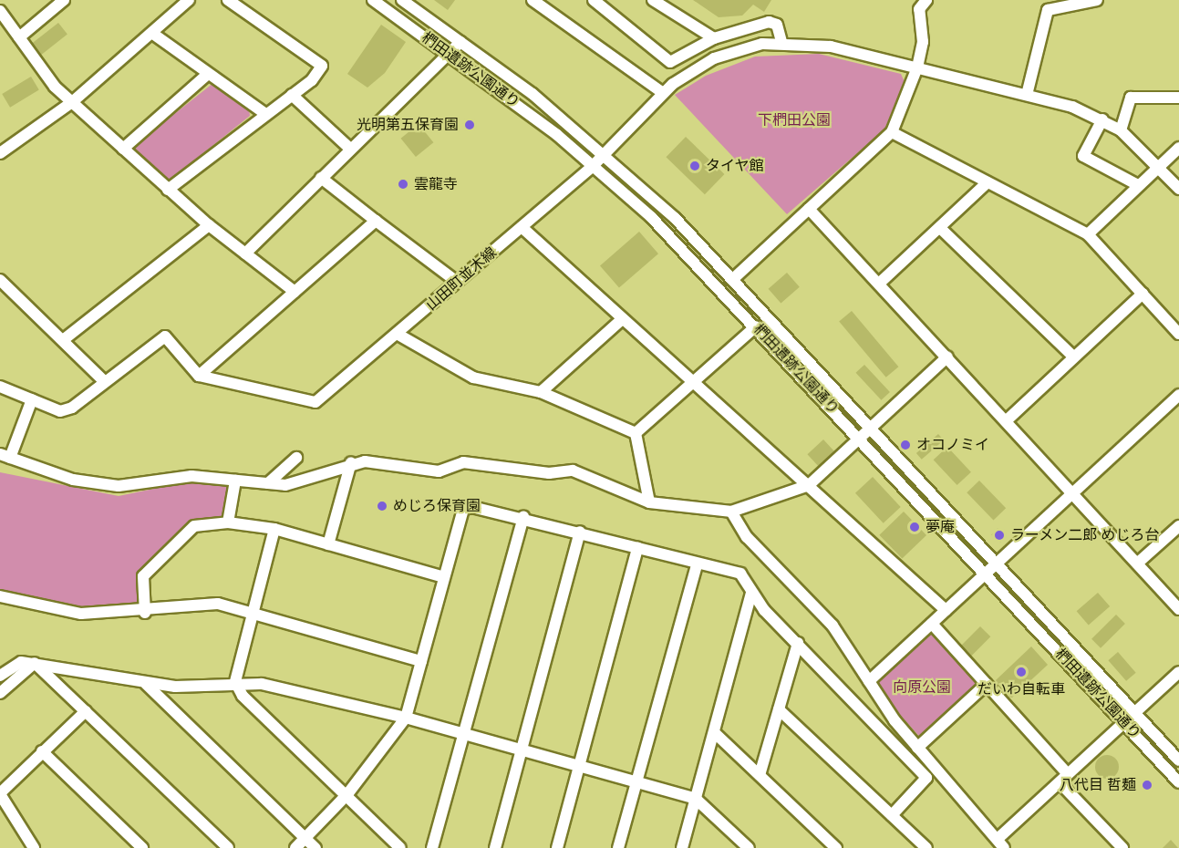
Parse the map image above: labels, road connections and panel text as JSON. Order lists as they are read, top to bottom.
{
  "streets": {
    "street": ["椚田遺跡公園通り", "山田町並木線"]
  },
  "crossings": [
    ["椚田遺跡公園通り", "山田町並木線"]
  ],
  "parks": ["下椚田公園", "向原公園"],
  "places": [
    "光明第五保育園",
    "タイヤ館",
    "雲龍寺",
    "オコノミイ",
    "めじろ保育園",
    "夢庵",
    "ラーメン二郎 めじろ台",
    "だいわ自転車",
    "八代目 哲麺"
  ]
}
